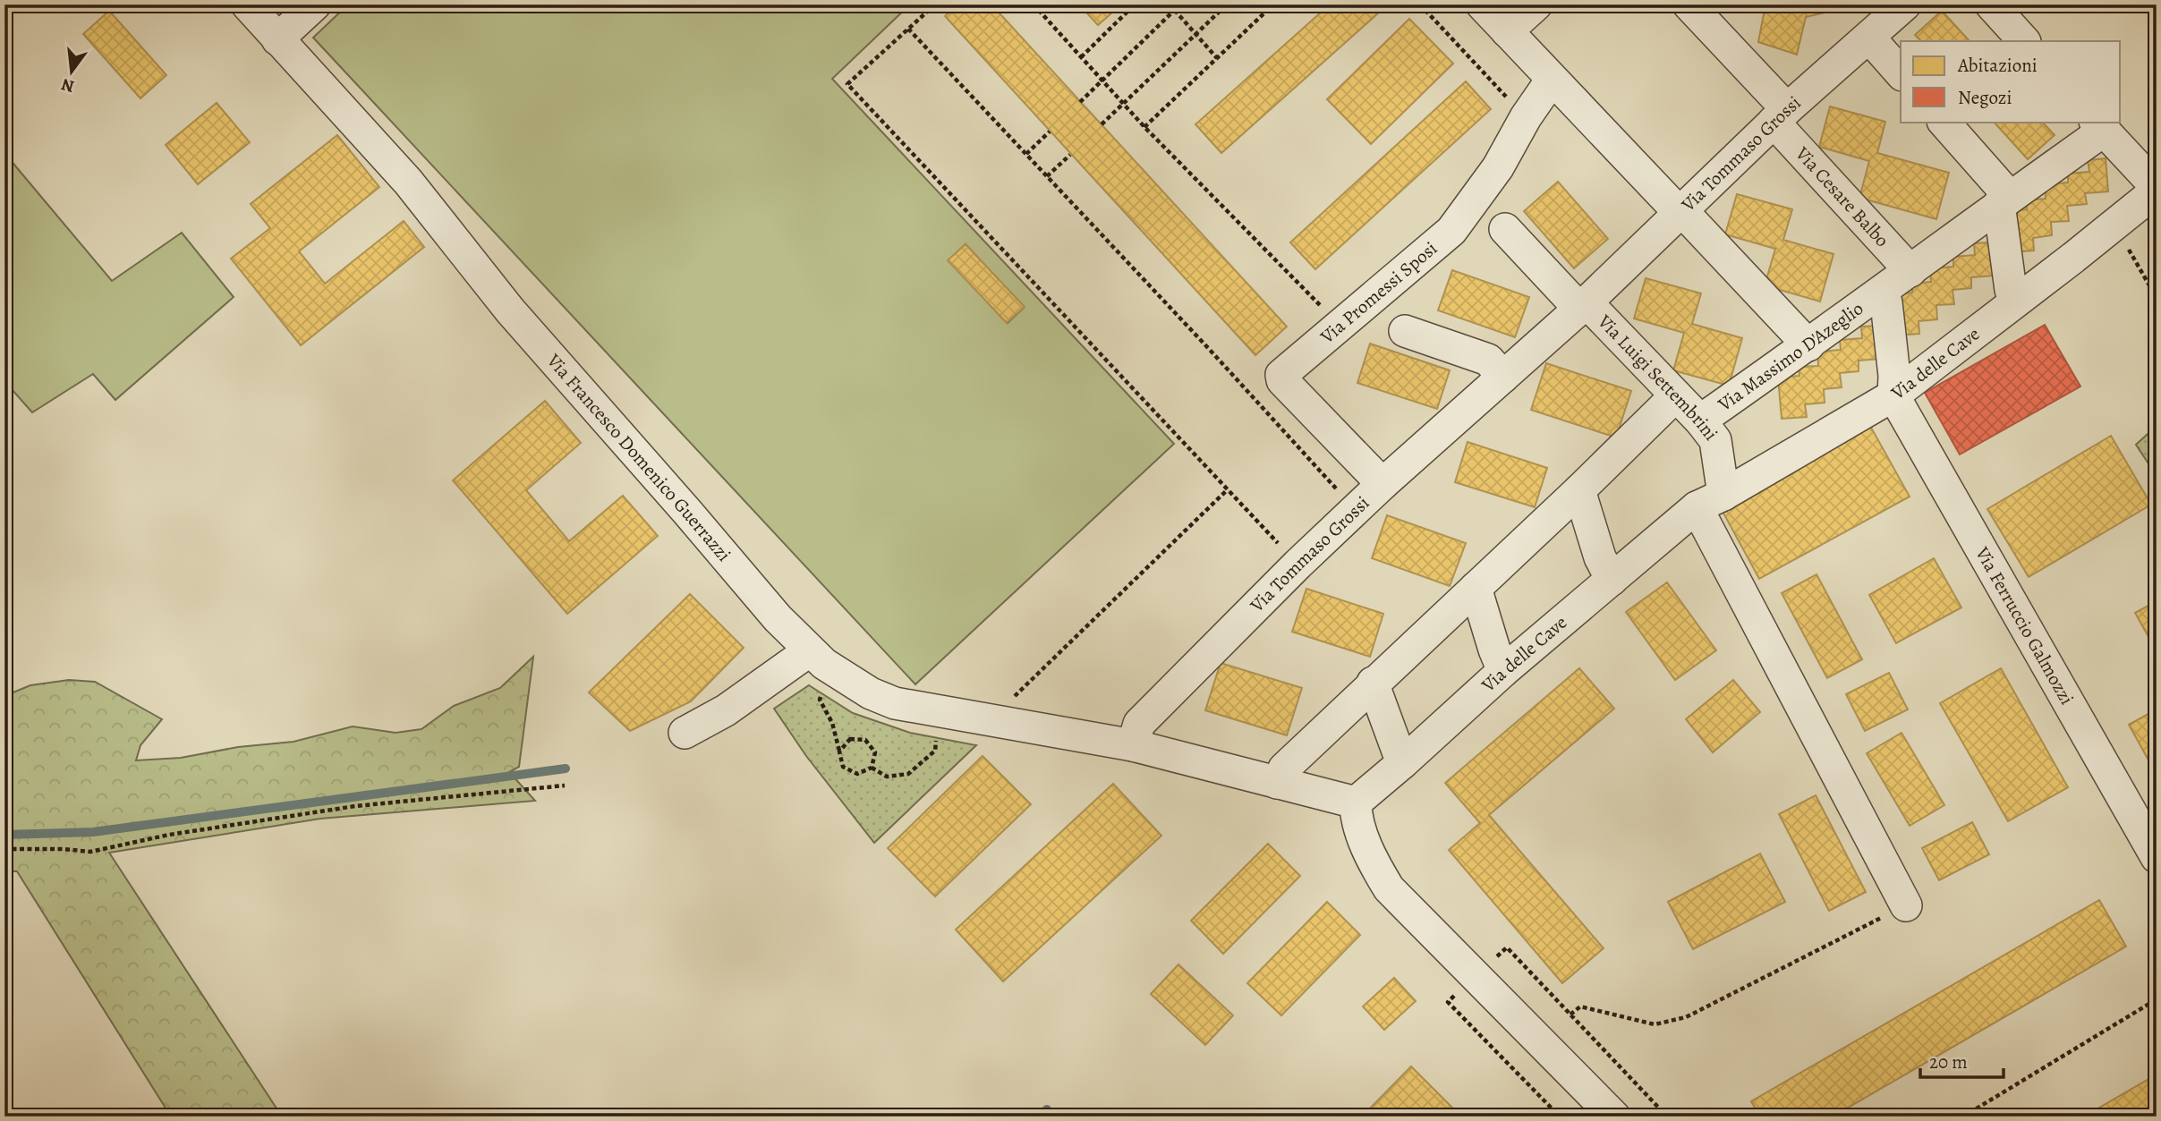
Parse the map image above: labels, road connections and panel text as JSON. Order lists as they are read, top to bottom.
{
  "streets": {
    "street": [
      "Via Tommaso Grossi",
      "Via Cesare Balbo",
      "Via Promessi Sposi",
      "Via Massimo D'Azeglio",
      "Via delle Cave",
      "Via Luigi Settembrini",
      "Via Francesco Domenico Guerrazzi",
      "Via Ferruccio Galmozzi"
    ]
  },
  "crossings": [
    ["Via Tommaso Grossi", "Via Cesare Balbo"],
    ["Via Tommaso Grossi", "Via Promessi Sposi"],
    ["Via Tommaso Grossi", "Via Luigi Settembrini"],
    ["Via Tommaso Grossi", "Via Francesco Domenico Guerrazzi"],
    ["Via Cesare Balbo", "Via Massimo D'Azeglio"],
    ["Via Massimo D'Azeglio", "Via delle Cave"],
    ["Via Massimo D'Azeglio", "Via Luigi Settembrini"],
    ["Via Massimo D'Azeglio", "Via Ferruccio Galmozzi"],
    ["Via delle Cave", "Via Luigi Settembrini"],
    ["Via delle Cave", "Via Ferruccio Galmozzi"]
  ],
  "legend": ["Abitazioni", "Negozi"],
  "scale_bar": "20 m",
  "north": "bottom"
}
